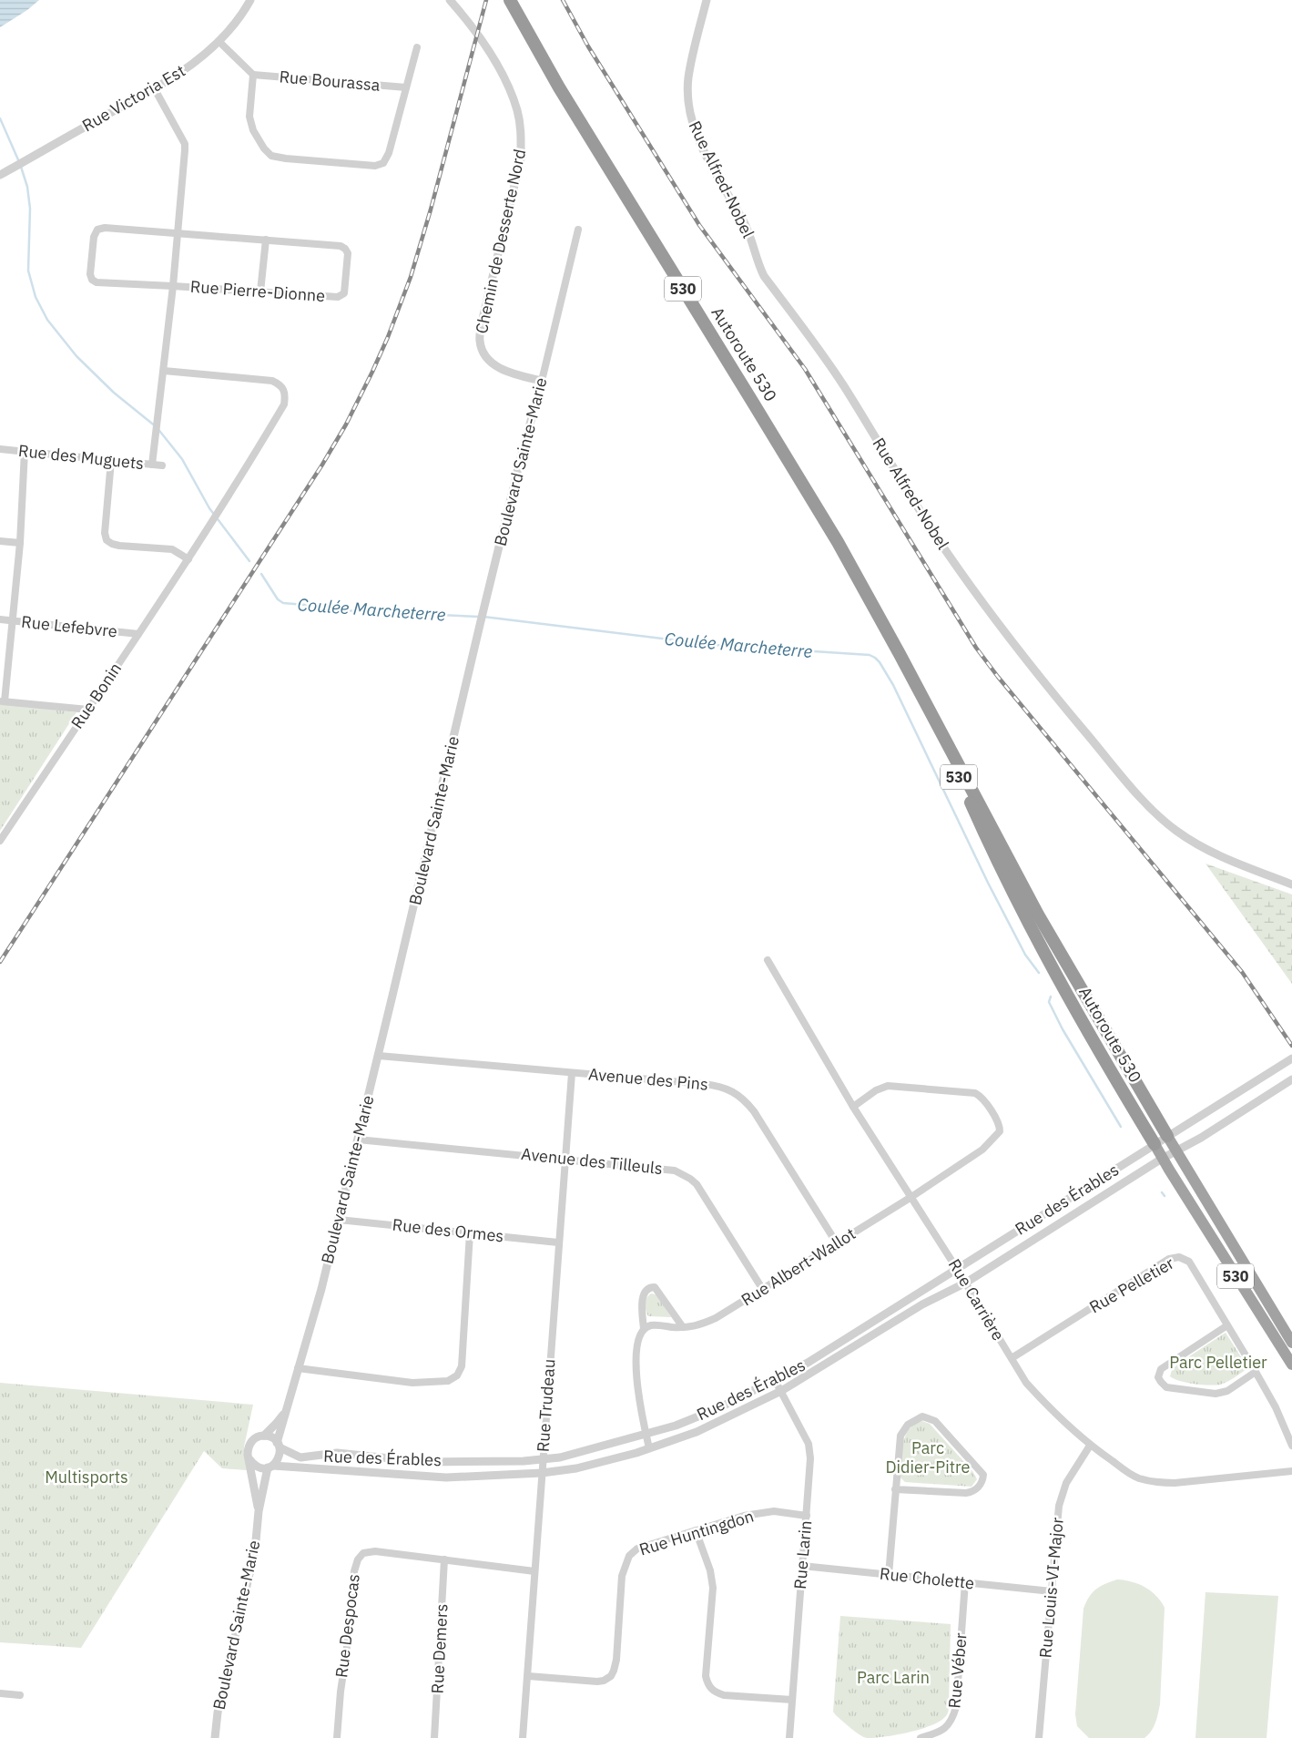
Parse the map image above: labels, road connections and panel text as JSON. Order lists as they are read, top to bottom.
{
  "streets": {
    "highway": ["530", "Autoroute 530"],
    "street": [
      "Rue Bourassa",
      "Rue Victoria Est",
      "Rue Alfred-Nobel",
      "Chemin de Desserte Nord",
      "Rue Pierre-Dionne",
      "Rue des Muguets",
      "Boulevard Sainte-Marie",
      "Rue Lefebvre",
      "Rue Bonin",
      "Avenue des Pins",
      "Avenue des Tilleuls",
      "Rue des Érables",
      "Rue des Ormes",
      "Rue Albert-Wallot",
      "Rue Pelletier",
      "Rue Carrière",
      "Rue Trudeau",
      "Rue Huntingdon",
      "Rue Larin",
      "Rue Cholette",
      "Rue Louis-VI-Major",
      "Rue Despocas",
      "Rue Demers",
      "Rue Véber"
    ]
  },
  "crossings": [
    ["Chemin de Desserte Nord", "Boulevard Sainte-Marie"],
    ["Autoroute 530", "Rue des Érables"],
    ["Boulevard Sainte-Marie", "Avenue des Pins"],
    ["Boulevard Sainte-Marie", "Avenue des Tilleuls"],
    ["Boulevard Sainte-Marie", "Rue des Érables"],
    ["Boulevard Sainte-Marie", "Rue des Ormes"],
    ["Rue Lefebvre", "Rue Bonin"],
    ["Avenue des Pins", "Rue Albert-Wallot"],
    ["Avenue des Pins", "Rue Trudeau"],
    ["Avenue des Tilleuls", "Rue Albert-Wallot"],
    ["Avenue des Tilleuls", "Rue Trudeau"],
    ["Rue des Érables", "Rue Carrière"],
    ["Rue des Érables", "Rue Trudeau"],
    ["Rue des Érables", "Rue Larin"],
    ["Rue des Ormes", "Rue Trudeau"],
    ["Rue Albert-Wallot", "Rue Carrière"],
    ["Rue Pelletier", "Rue Carrière"],
    ["Rue Carrière", "Rue Louis-VI-Major"],
    ["Rue Trudeau", "Rue Huntingdon"],
    ["Rue Trudeau", "Rue Despocas"],
    ["Rue Huntingdon", "Rue Larin"],
    ["Rue Larin", "Rue Cholette"],
    ["Rue Cholette", "Rue Louis-VI-Major"],
    ["Rue Cholette", "Rue Véber"],
    ["Rue Despocas", "Rue Demers"]
  ],
  "water": ["Coulée Marcheterre"],
  "parks": [
    "Parc Pelletier",
    "Parc Didier-Pitre",
    "Multisports",
    "Parc Larin"
  ]
}
